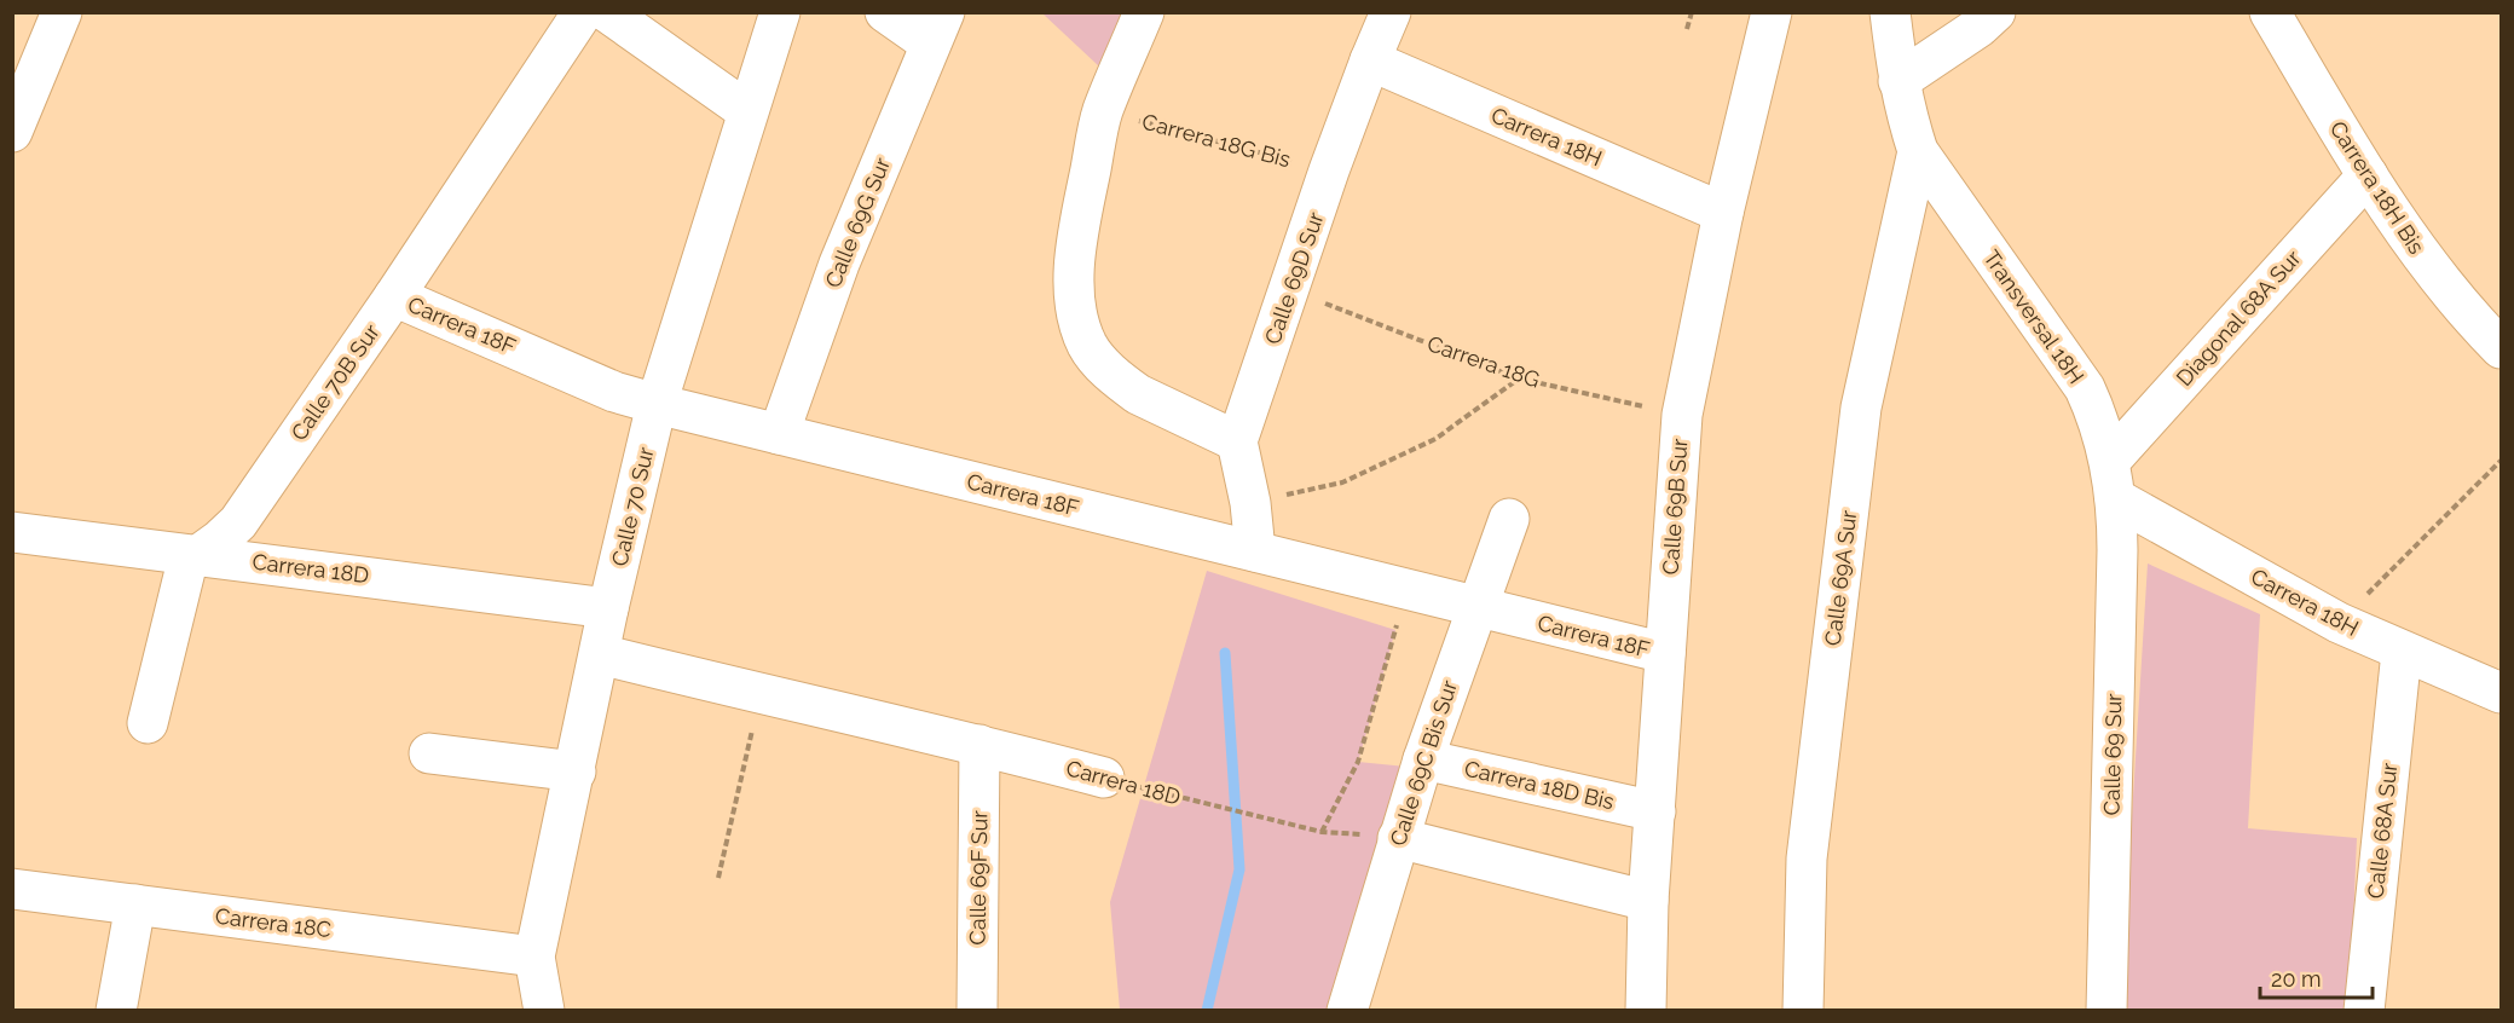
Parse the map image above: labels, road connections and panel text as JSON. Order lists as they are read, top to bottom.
{
  "streets": {
    "street": [
      "Carrera 18H",
      "Carrera 18H Bis",
      "Calle 69G Sur",
      "Calle 69D Sur",
      "Transversal 18H",
      "Diagonal 68A Sur",
      "Carrera 18F",
      "Calle 70B Sur",
      "Calle 70 Sur",
      "Calle 69B Sur",
      "Carrera 18D",
      "Calle 69A Sur",
      "Calle 69 Sur",
      "Calle 69C Bis Sur",
      "Carrera 18D Bis",
      "Calle 68A Sur",
      "Calle 69F Sur",
      "Carrera 18C"
    ],
    "path": ["Carrera 18G Bis", "Carrera 18G"]
  },
  "crossings": [
    ["Carrera 18H", "Calle 69D Sur"],
    ["Carrera 18H", "Transversal 18H"],
    ["Carrera 18H", "Diagonal 68A Sur"],
    ["Carrera 18H", "Calle 69B Sur"],
    ["Carrera 18H", "Calle 69 Sur"],
    ["Carrera 18H", "Calle 68A Sur"],
    ["Carrera 18G Bis", "Calle 69D Sur"],
    ["Carrera 18H Bis", "Diagonal 68A Sur"],
    ["Calle 69G Sur", "Carrera 18F"],
    ["Calle 69D Sur", "Carrera 18G"],
    ["Transversal 18H", "Diagonal 68A Sur"],
    ["Transversal 18H", "Calle 69A Sur"],
    ["Transversal 18H", "Calle 69 Sur"],
    ["Diagonal 68A Sur", "Calle 69 Sur"],
    ["Carrera 18F", "Calle 70B Sur"],
    ["Carrera 18F", "Calle 70 Sur"],
    ["Carrera 18F", "Calle 69B Sur"],
    ["Carrera 18F", "Calle 69C Bis Sur"],
    ["Carrera 18G", "Calle 69B Sur"],
    ["Calle 70B Sur", "Carrera 18D"],
    ["Calle 70 Sur", "Carrera 18D"],
    ["Calle 70 Sur", "Carrera 18C"],
    ["Calle 69B Sur", "Carrera 18D Bis"],
    ["Carrera 18D", "Calle 69C Bis Sur"],
    ["Carrera 18D", "Calle 69F Sur"],
    ["Calle 69C Bis Sur", "Carrera 18D Bis"]
  ],
  "scale_bar": "20 m"
}
